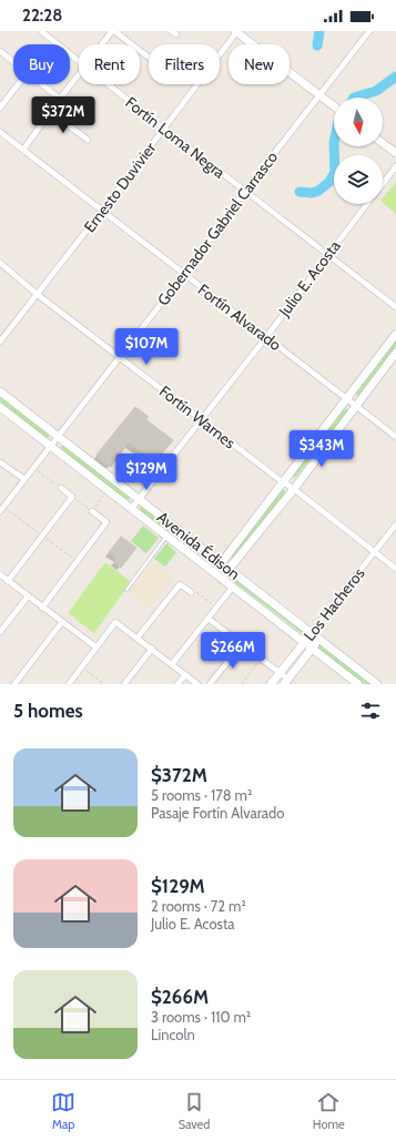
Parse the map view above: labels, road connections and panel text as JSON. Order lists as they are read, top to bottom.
{
  "streets": {
    "main road": ["Avenida Édison", "Los Hacheros"],
    "street": [
      "Fortín Loma Negra",
      "Ernesto Duvivier",
      "Gobernador Gabriel Carrasco",
      "Julio E. Acosta",
      "Fortín Alvarado",
      "Fortín Warnes"
    ]
  },
  "crossings": [
    ["Fortín Loma Negra", "Ernesto Duvivier"],
    ["Fortín Loma Negra", "Gobernador Gabriel Carrasco"],
    ["Fortín Loma Negra", "Julio E. Acosta"],
    ["Ernesto Duvivier", "Fortín Alvarado"],
    ["Ernesto Duvivier", "Fortín Warnes"],
    ["Gobernador Gabriel Carrasco", "Fortín Alvarado"],
    ["Gobernador Gabriel Carrasco", "Fortín Warnes"],
    ["Gobernador Gabriel Carrasco", "Avenida Édison"],
    ["Julio E. Acosta", "Fortín Alvarado"],
    ["Julio E. Acosta", "Fortín Warnes"],
    ["Julio E. Acosta", "Avenida Édison"],
    ["Fortín Warnes", "Los Hacheros"],
    ["Avenida Édison", "Los Hacheros"]
  ],
  "north": "bottom",
  "page": {
    "status": "22:28",
    "chip": [
      "Buy",
      "Rent",
      "Filters",
      "New"
    ],
    "price": [
      "$372M",
      "$107M",
      "$343M",
      "$129M",
      "$266M"
    ],
    "heading": "5 homes",
    "list": [
      {
        "name": "$372M",
        "note": "5 rooms · 178 m² · Pasaje Fortín Alvarado"
      },
      {
        "name": "$129M",
        "note": "2 rooms · 72 m² · Julio E. Acosta"
      },
      {
        "name": "$266M",
        "note": "3 rooms · 110 m² · Lincoln"
      }
    ],
    "tabs": ["Map", "Saved", "Home"]
  }
}
